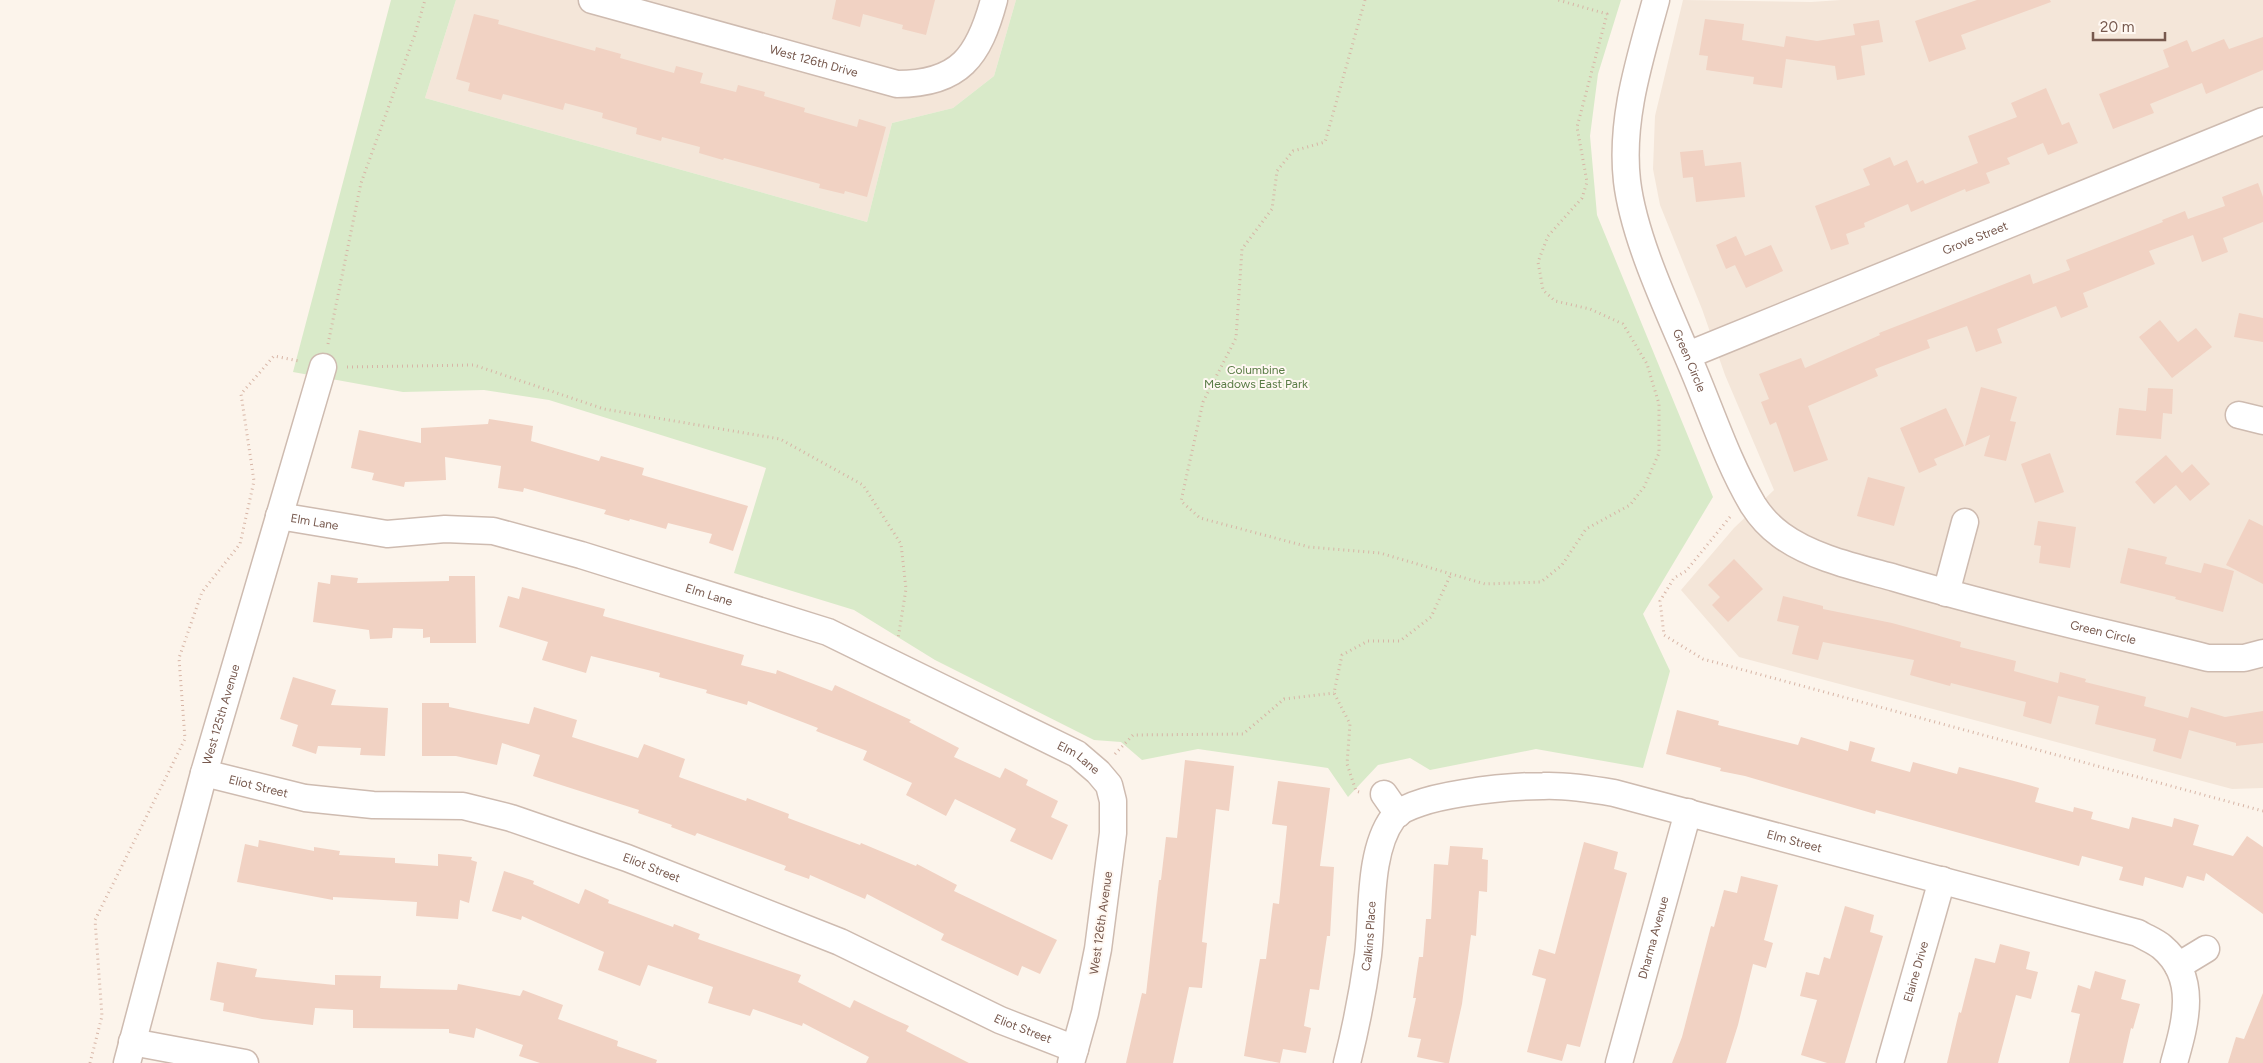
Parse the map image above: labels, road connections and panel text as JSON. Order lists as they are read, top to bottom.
{
  "streets": {
    "street": [
      "West 126th Drive",
      "Grove Street",
      "Green Circle",
      "Elm Lane",
      "West 125th Avenue",
      "Eliot Street",
      "Elm Street",
      "West 126th Avenue",
      "Calkins Place",
      "Dharma Avenue",
      "Elaine Drive"
    ]
  },
  "crossings": [
    ["Grove Street", "Green Circle"],
    ["Elm Lane", "West 125th Avenue"],
    ["Elm Lane", "West 126th Avenue"],
    ["West 125th Avenue", "Eliot Street"],
    ["Eliot Street", "West 126th Avenue"],
    ["Elm Street", "Calkins Place"],
    ["Elm Street", "Dharma Avenue"],
    ["Elm Street", "Elaine Drive"]
  ],
  "parks": ["Columbine Meadows East Park"],
  "scale_bar": "20 m"
}
